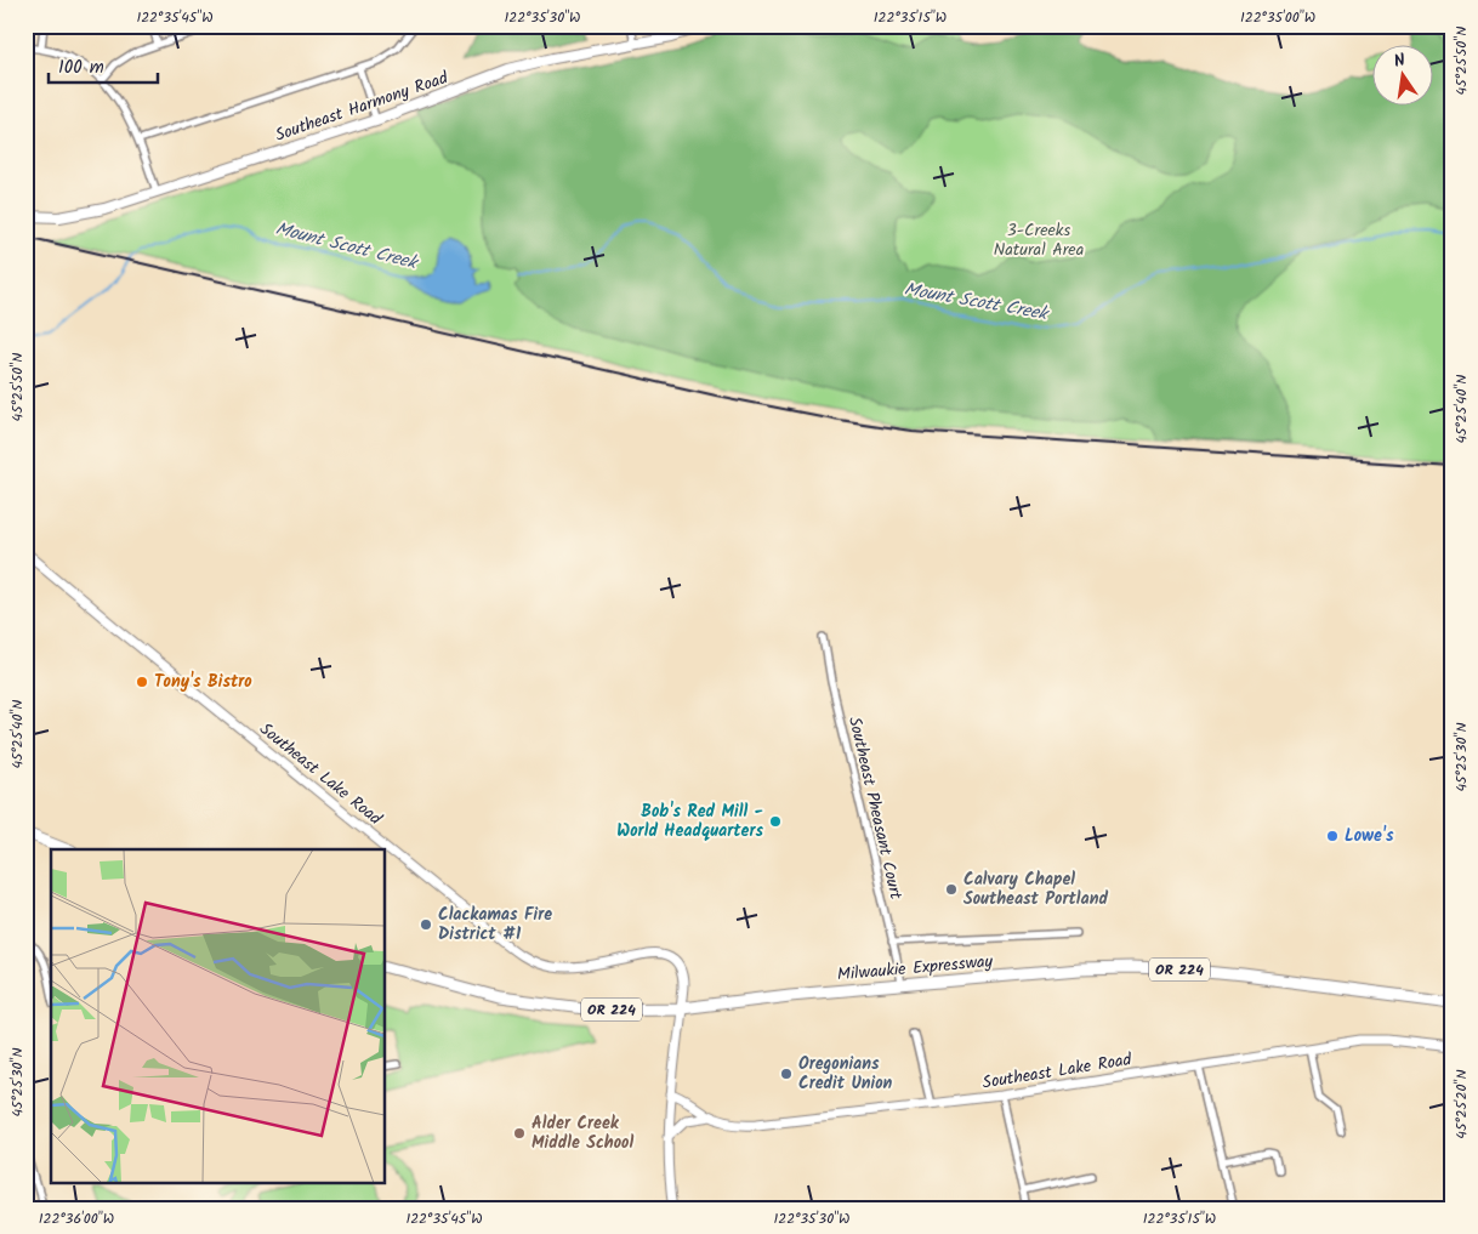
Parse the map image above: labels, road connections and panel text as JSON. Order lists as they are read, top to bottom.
{
  "streets": {
    "highway": ["Milwaukie Expressway", "OR 224"],
    "main road": ["Southeast Harmony Road"],
    "street": ["Southeast Lake Road", "Southeast Pheasant Court"]
  },
  "crossings": [
    ["Southeast Lake Road", "Milwaukie Expressway"],
    ["Southeast Pheasant Court", "Milwaukie Expressway"]
  ],
  "water": ["Mount Scott Creek"],
  "parks": ["3-Creeks Natural Area"],
  "places": [
    "Tony's Bistro",
    "Bob's Red Mill - World Headquarters",
    "Lowe's",
    "Calvary Chapel Southeast Portland",
    "Clackamas Fire District #1",
    "Oregonians Credit Union",
    "Alder Creek Middle School"
  ],
  "scale_bar": "100 m",
  "north": "top",
  "coordinates": [
    "122°35'45\"W",
    "122°35'30\"W",
    "122°35'15\"W",
    "122°35'00\"W",
    "45°25'50\"N",
    "45°25'40\"N",
    "45°25'30\"N",
    "45°25'20\"N",
    "122°36'00\"W"
  ]
}
